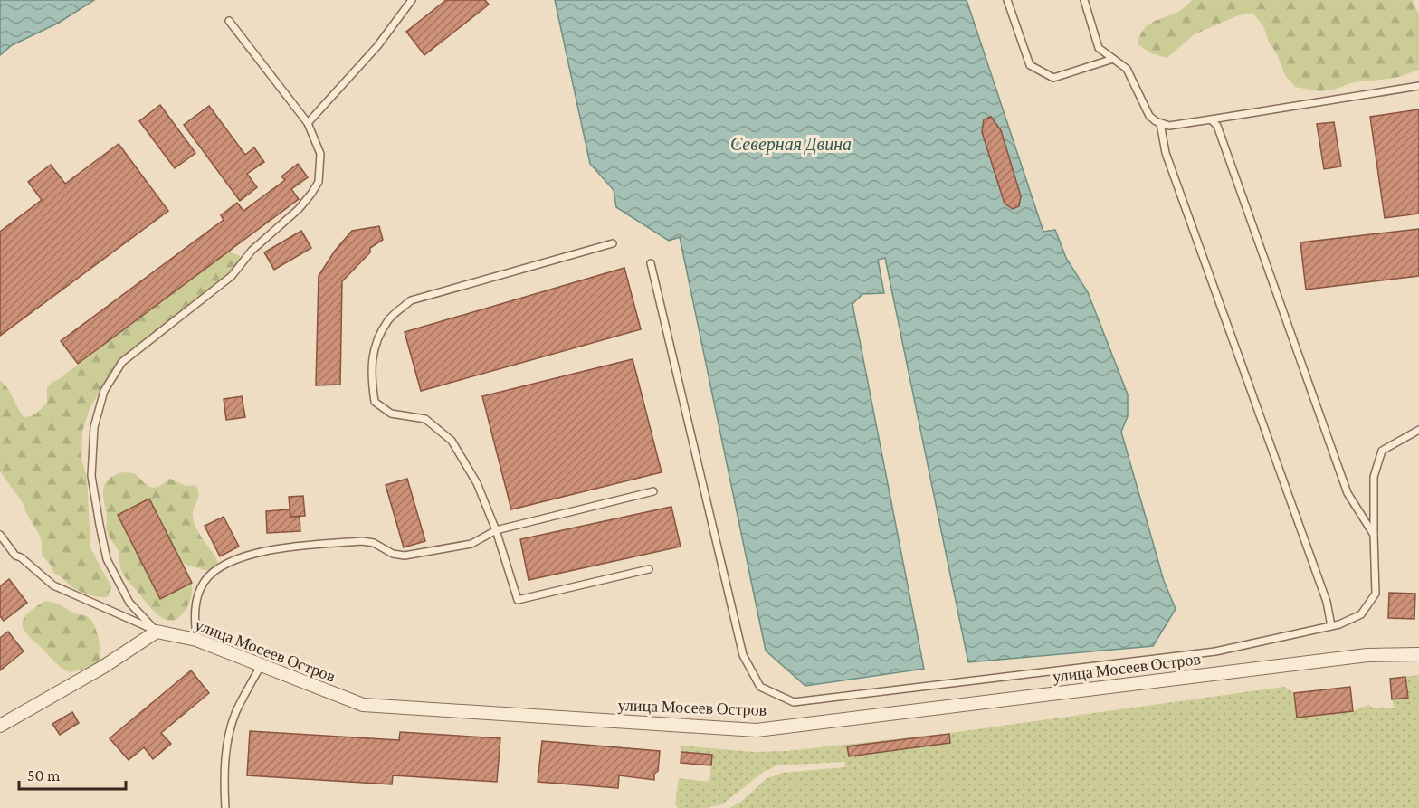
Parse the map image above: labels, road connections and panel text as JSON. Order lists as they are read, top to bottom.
{
  "streets": {
    "street": ["улица Мосеев Остров"]
  },
  "water": ["Северная Двина"],
  "scale_bar": "50 m"
}
